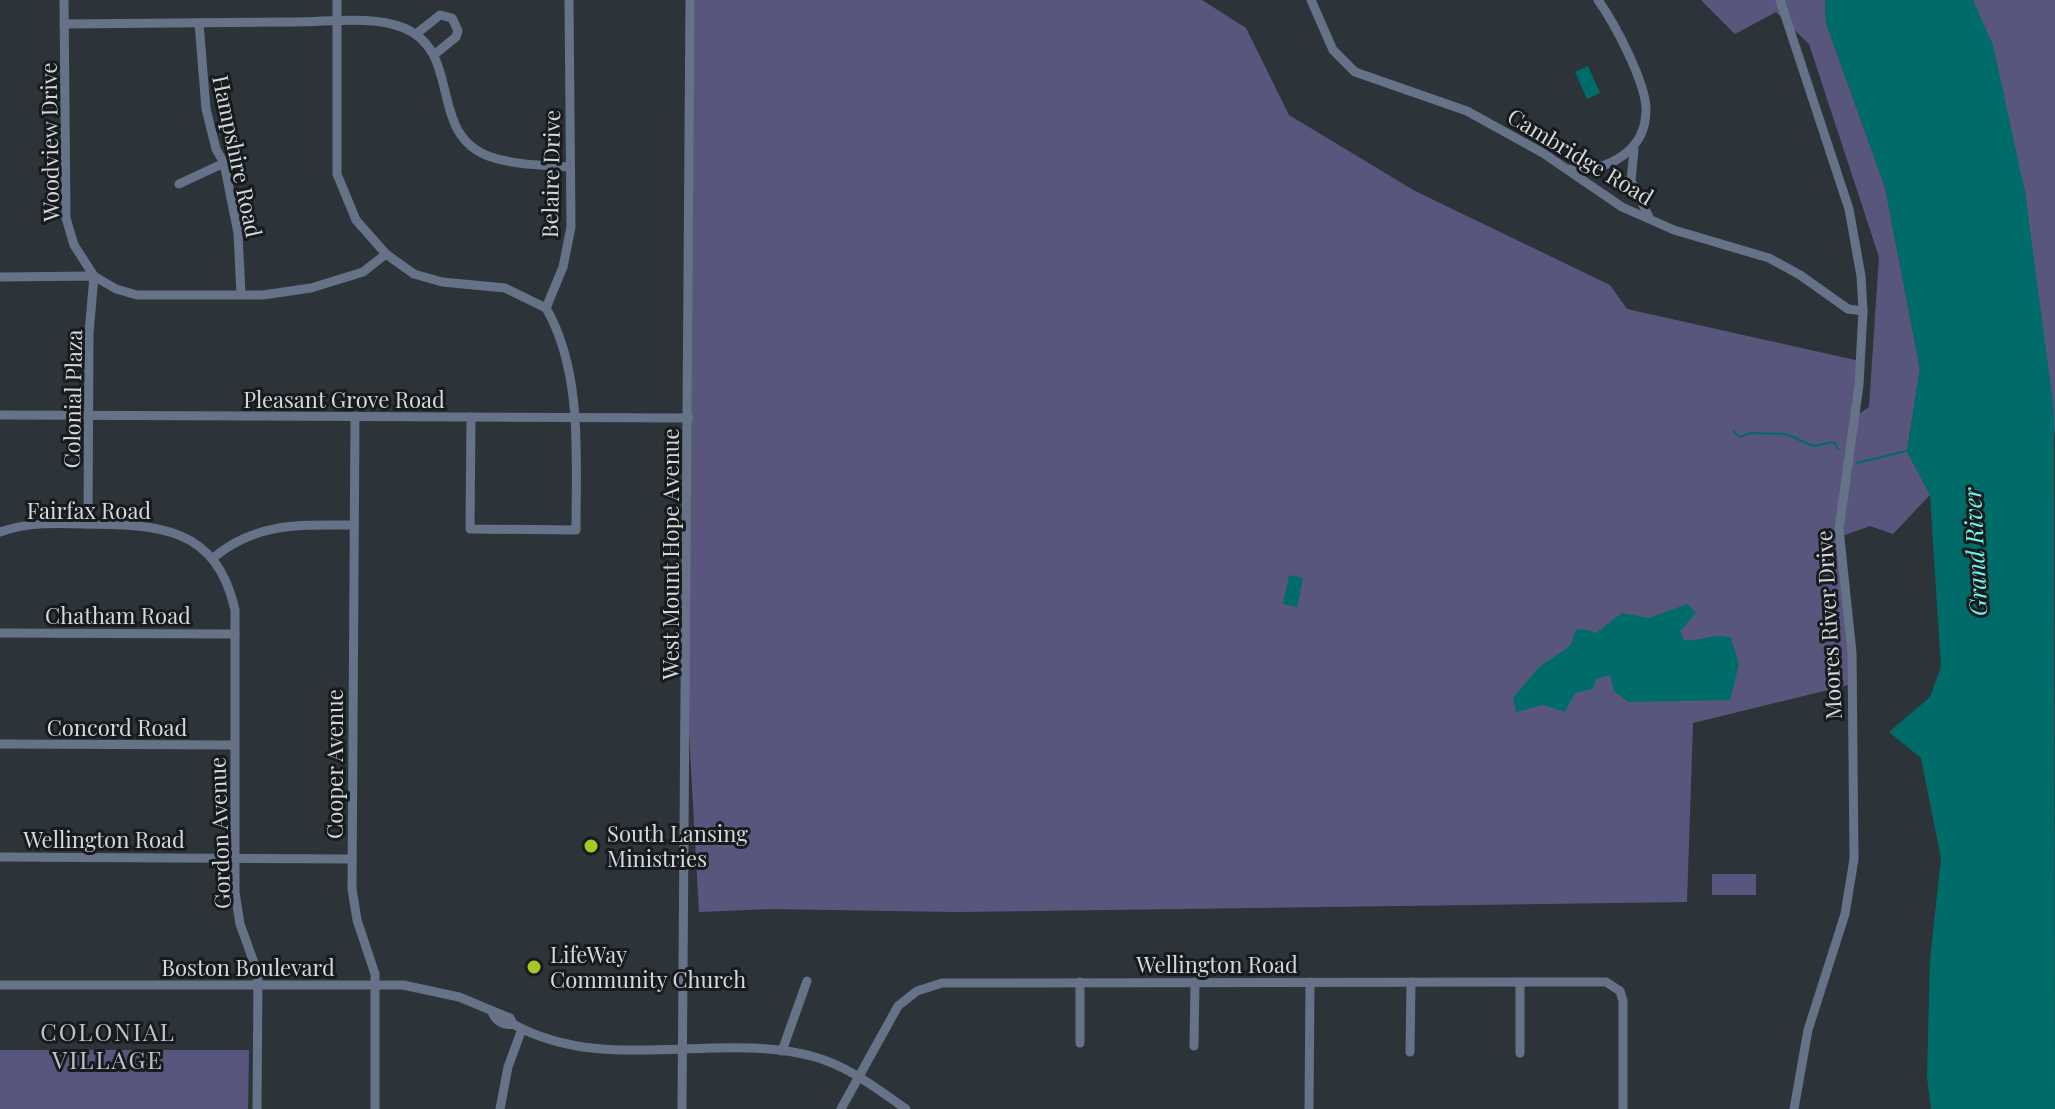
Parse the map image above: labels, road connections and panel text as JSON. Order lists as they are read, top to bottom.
{
  "streets": {
    "street": [
      "Woodview Drive",
      "Hampshire Road",
      "Cambridge Road",
      "Belaire Drive",
      "Colonial Plaza",
      "Pleasant Grove Road",
      "Fairfax Road",
      "West Mount Hope Avenue",
      "Chatham Road",
      "Moores River Drive",
      "Concord Road",
      "Cooper Avenue",
      "Gordon Avenue",
      "Wellington Road",
      "Boston Boulevard"
    ]
  },
  "crossings": [
    ["Woodview Drive", "Colonial Plaza"],
    ["Cambridge Road", "Moores River Drive"],
    ["Colonial Plaza", "Pleasant Grove Road"],
    ["Colonial Plaza", "Fairfax Road"],
    ["Pleasant Grove Road", "West Mount Hope Avenue"],
    ["Pleasant Grove Road", "Cooper Avenue"],
    ["Fairfax Road", "Gordon Avenue"],
    ["West Mount Hope Avenue", "Boston Boulevard"],
    ["Chatham Road", "Gordon Avenue"],
    ["Concord Road", "Gordon Avenue"],
    ["Cooper Avenue", "Wellington Road"],
    ["Cooper Avenue", "Boston Boulevard"],
    ["Gordon Avenue", "Wellington Road"],
    ["Gordon Avenue", "Boston Boulevard"],
    ["Wellington Road", "Boston Boulevard"]
  ],
  "districts": ["COLONIAL VILLAGE"],
  "water": ["Grand River"],
  "places": ["South Lansing Ministries", "LifeWay Community Church"]
}
